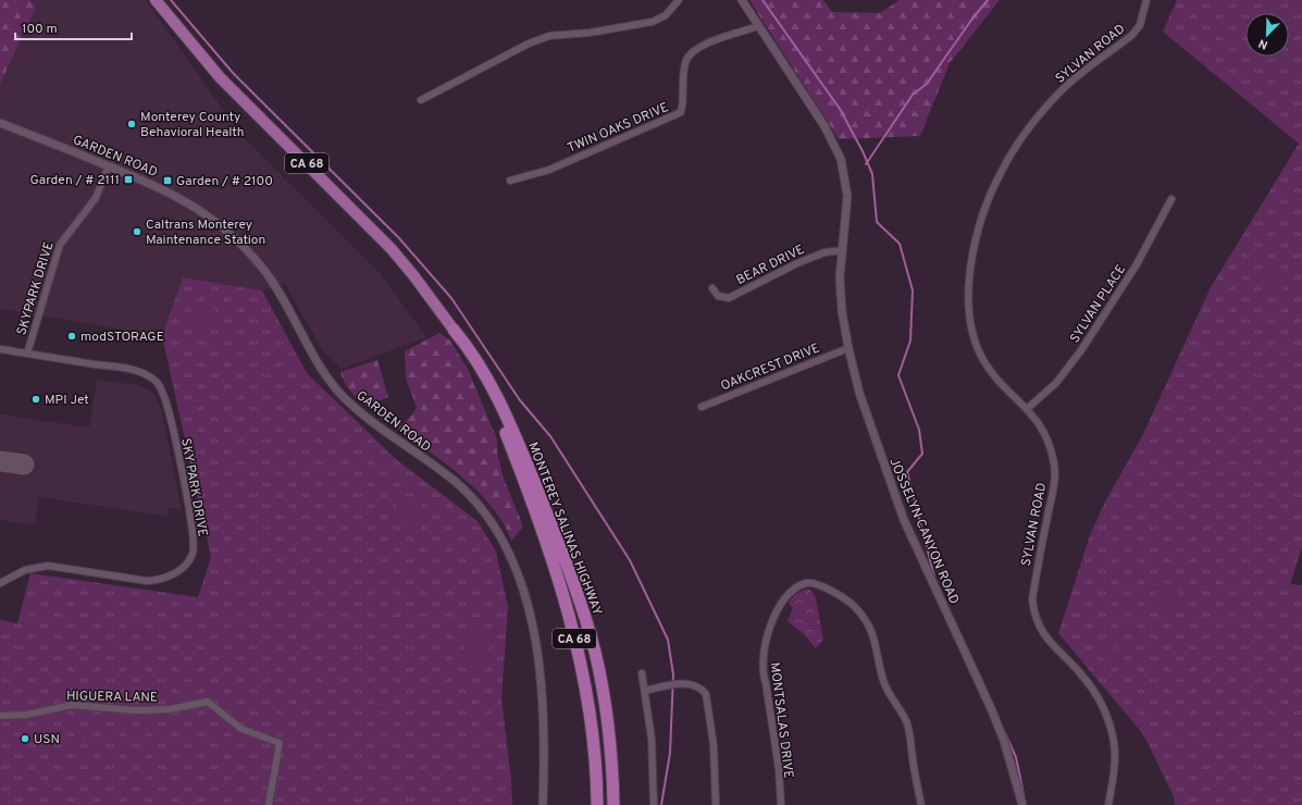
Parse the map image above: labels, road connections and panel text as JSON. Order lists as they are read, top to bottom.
{
  "streets": {
    "highway": ["CA 68", "MONTEREY SALINAS HIGHWAY"],
    "street": [
      "SYLVAN ROAD",
      "TWIN OAKS DRIVE",
      "GARDEN ROAD",
      "BEAR DRIVE",
      "SKYPARK DRIVE",
      "SYLVAN PLACE",
      "OAKCREST DRIVE",
      "SKY PARK DRIVE",
      "JOSSELYN CANYON ROAD",
      "HIGUERA LANE",
      "MONTSALAS DRIVE"
    ]
  },
  "crossings": [
    ["SYLVAN ROAD", "SYLVAN PLACE"],
    ["TWIN OAKS DRIVE", "JOSSELYN CANYON ROAD"],
    ["GARDEN ROAD", "SKYPARK DRIVE"],
    ["BEAR DRIVE", "JOSSELYN CANYON ROAD"],
    ["SKYPARK DRIVE", "SKY PARK DRIVE"],
    ["OAKCREST DRIVE", "JOSSELYN CANYON ROAD"]
  ],
  "places": {
    "other": [
      "Monterey County Behavioral Health",
      "Caltrans Monterey Maintenance Station",
      "modSTORAGE",
      "MPI Jet",
      "USN"
    ],
    "transit": ["Garden / # 2111", "Garden / # 2100"]
  },
  "scale_bar": "100 m",
  "north": "bottom left"
}
